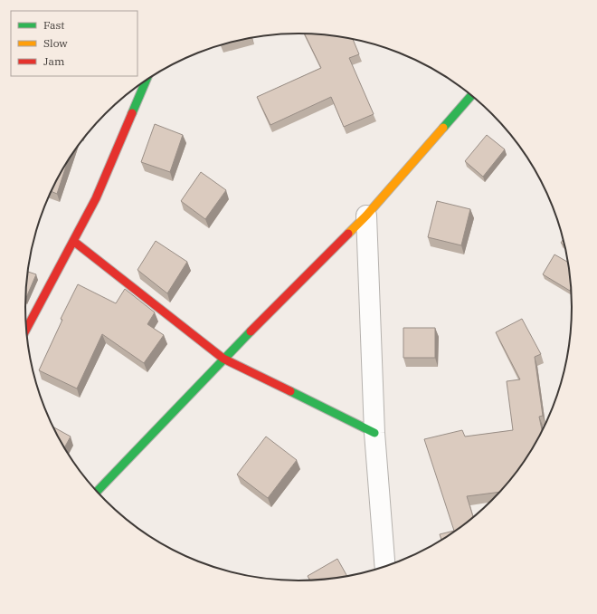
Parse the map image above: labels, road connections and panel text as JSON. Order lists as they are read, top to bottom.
{
  "legend": ["Fast", "Slow", "Jam"]
}
